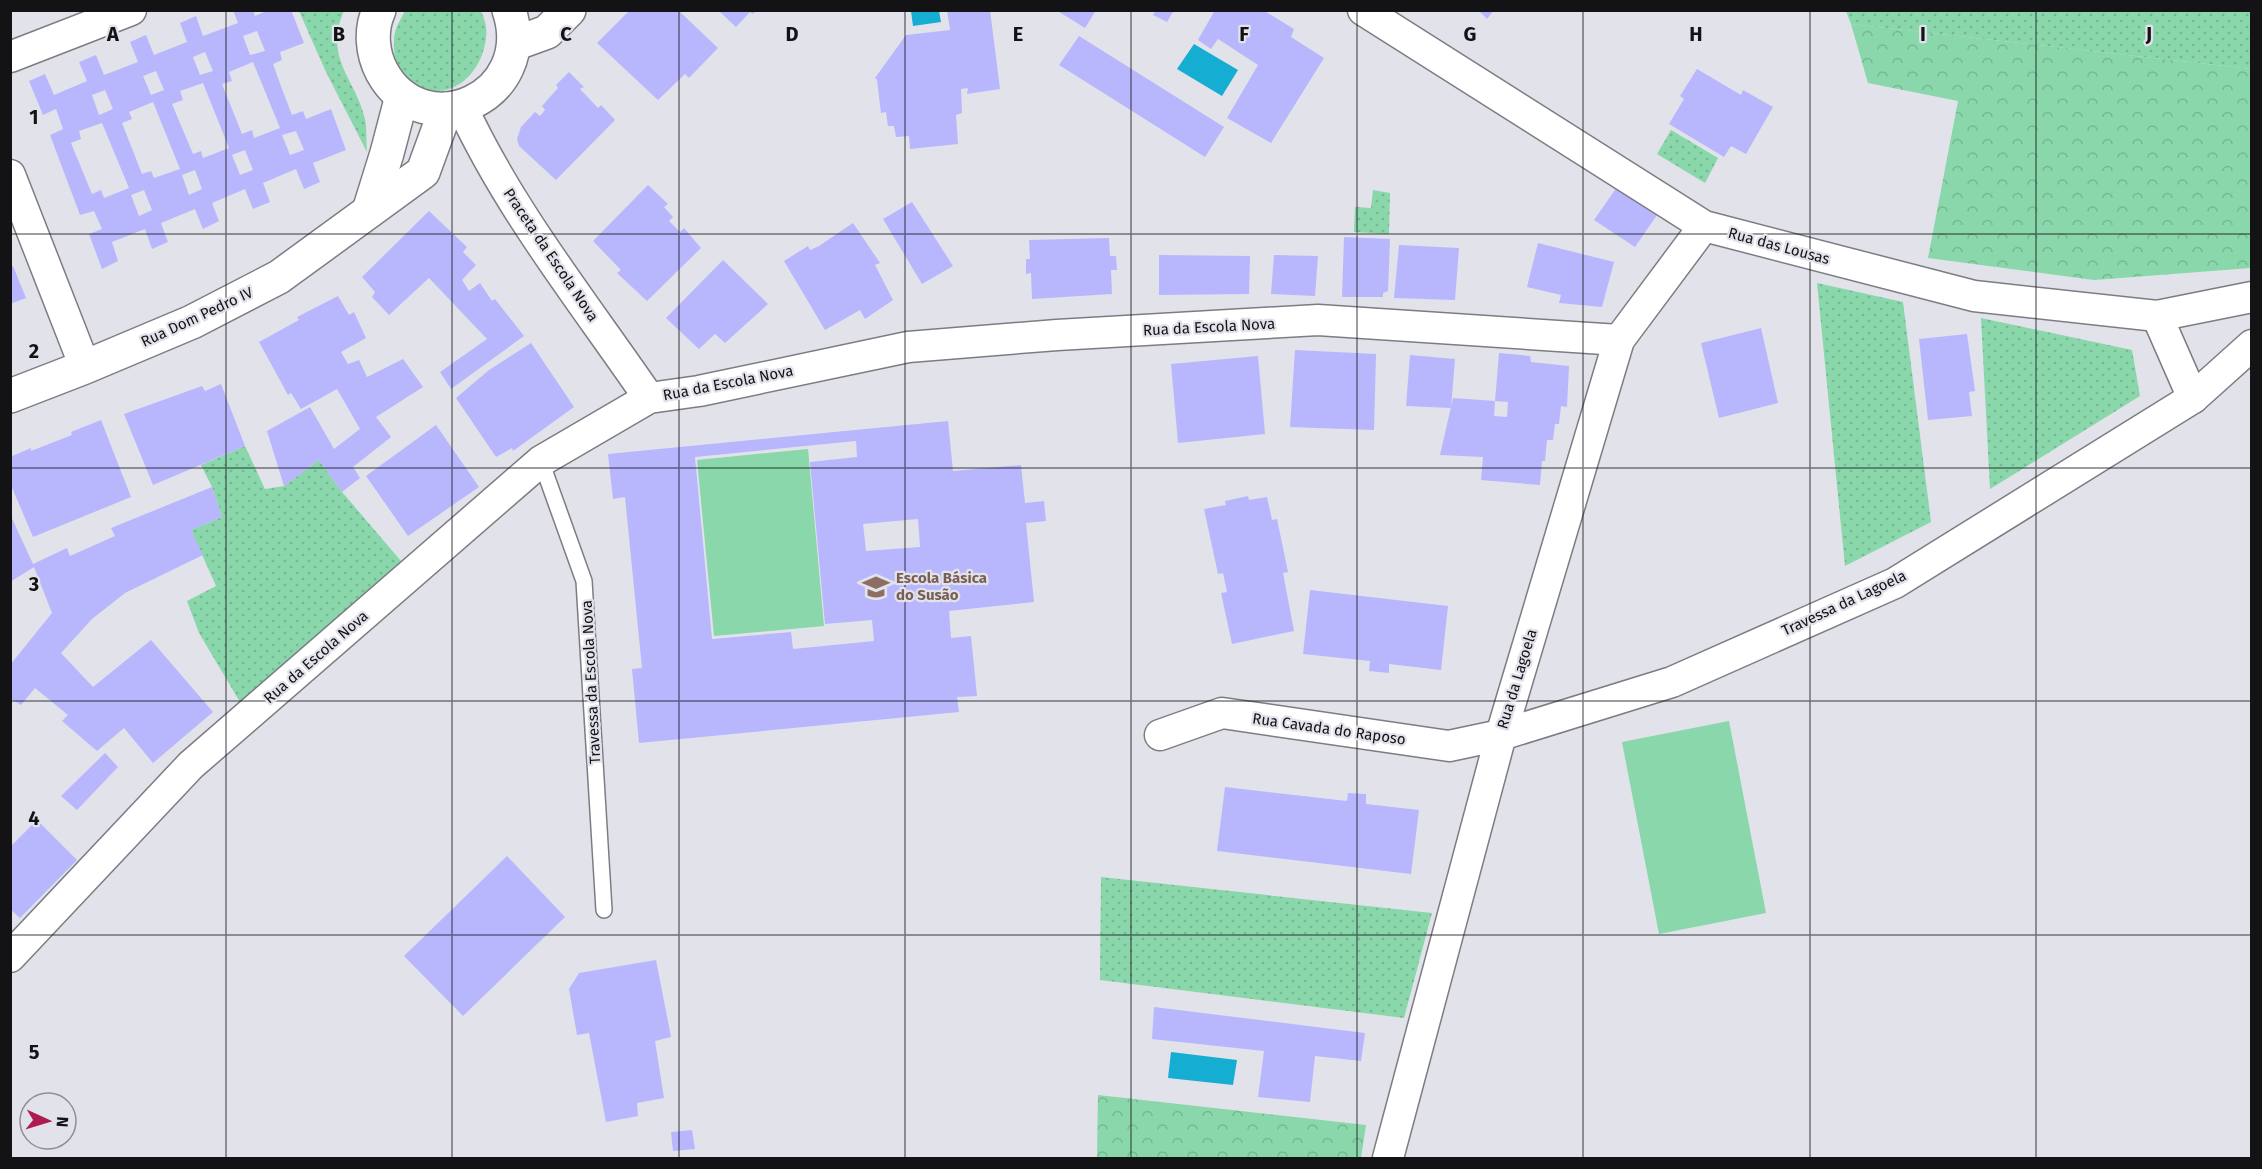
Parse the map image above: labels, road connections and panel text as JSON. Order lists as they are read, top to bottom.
{
  "streets": {
    "street": [
      "Rua das Lousas",
      "Praceta da Escola Nova",
      "Rua Dom Pedro IV",
      "Rua da Escola Nova",
      "Travessa da Lagoela",
      "Rua da Lagoela",
      "Rua Cavada do Raposo"
    ],
    "lane": ["Travessa da Escola Nova"]
  },
  "crossings": [
    ["Rua das Lousas", "Rua da Lagoela"],
    ["Praceta da Escola Nova", "Rua Dom Pedro IV"],
    ["Praceta da Escola Nova", "Rua da Escola Nova"],
    ["Rua da Escola Nova", "Rua da Lagoela"],
    ["Rua da Escola Nova", "Travessa da Escola Nova"],
    ["Travessa da Lagoela", "Rua da Lagoela"],
    ["Travessa da Lagoela", "Rua Cavada do Raposo"],
    ["Rua da Lagoela", "Rua Cavada do Raposo"]
  ],
  "places": {
    "school or university": ["Escola Básica do Susão"]
  },
  "north": "right",
  "grid": {
    "columns": [
      "A",
      "B",
      "C",
      "D",
      "E",
      "F",
      "G",
      "H",
      "I",
      "J"
    ],
    "rows": [
      "1",
      "2",
      "3",
      "4",
      "5"
    ]
  }
}
